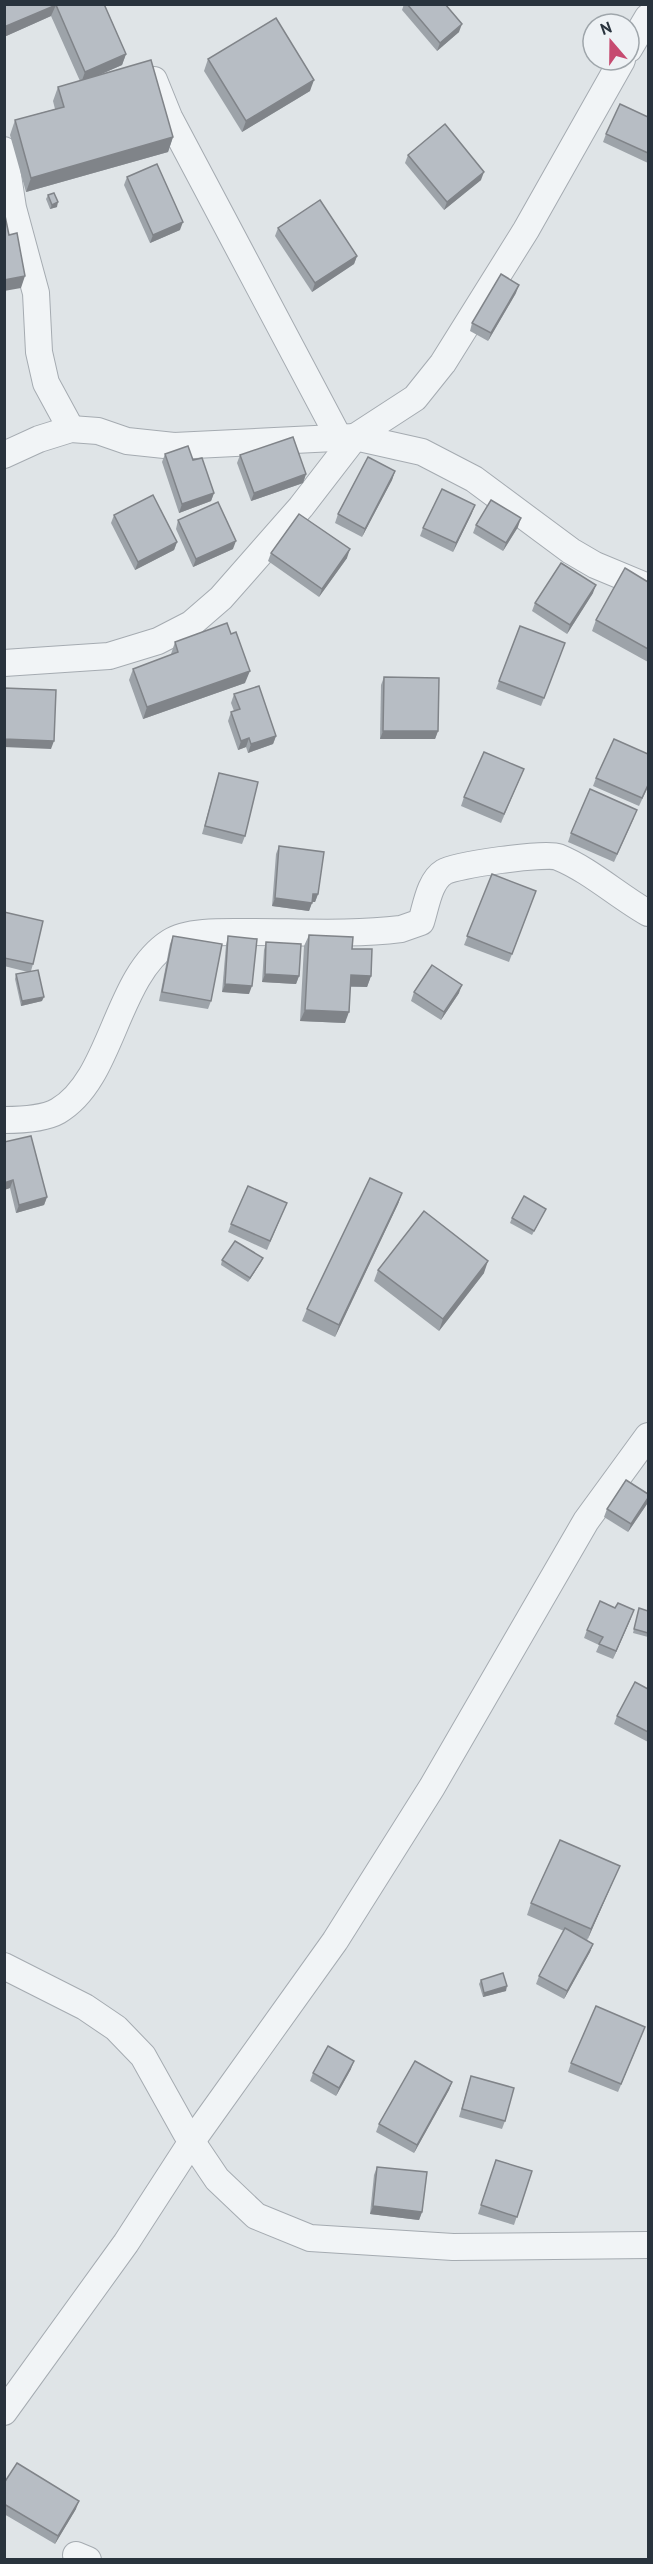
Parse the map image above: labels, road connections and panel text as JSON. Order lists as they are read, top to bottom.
{
  "north": "top"
}
